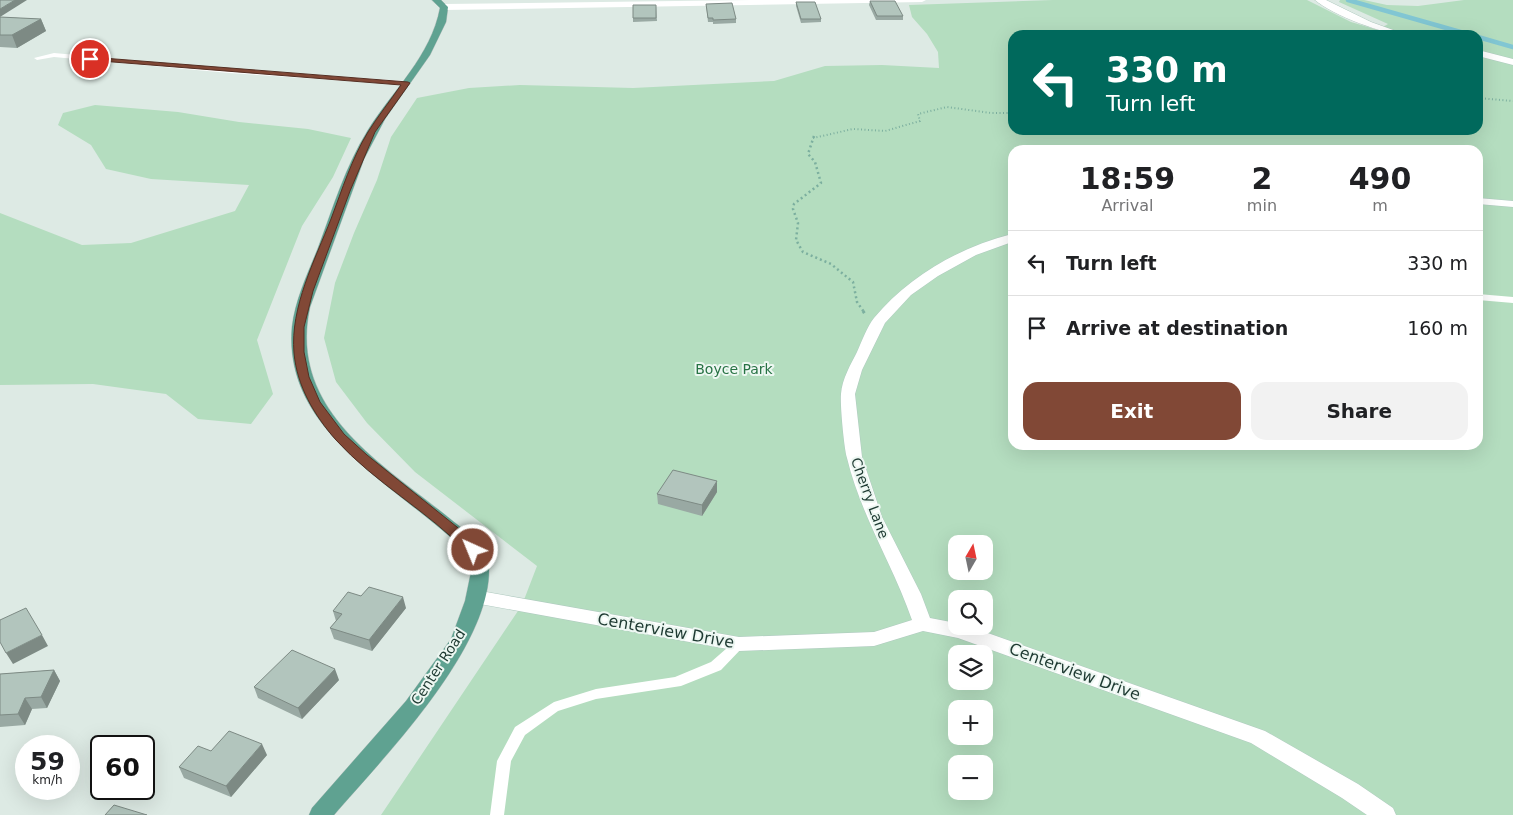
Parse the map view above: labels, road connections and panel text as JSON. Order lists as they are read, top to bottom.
{
  "streets": {
    "main road": ["Center Road"],
    "street": ["Cherry Lane", "Centerview Drive"]
  },
  "crossings": [
    ["Cherry Lane", "Centerview Drive"],
    ["Centerview Drive", "Center Road"]
  ],
  "parks": ["Boyce Park"],
  "north": "top",
  "page": {
    "turn": ["330 m", "Turn left"],
    "eta": [
      "18:59",
      "Arrival",
      "2",
      "min",
      "490",
      "m"
    ],
    "list": [
      {
        "name": "Turn left",
        "value": "330 m"
      },
      {
        "name": "Arrive at destination",
        "value": "160 m"
      }
    ],
    "buttons": ["Exit", "Share"],
    "map_buttons": ["+", "−"],
    "speed": "59 km/h",
    "limit": "60"
  }
}
